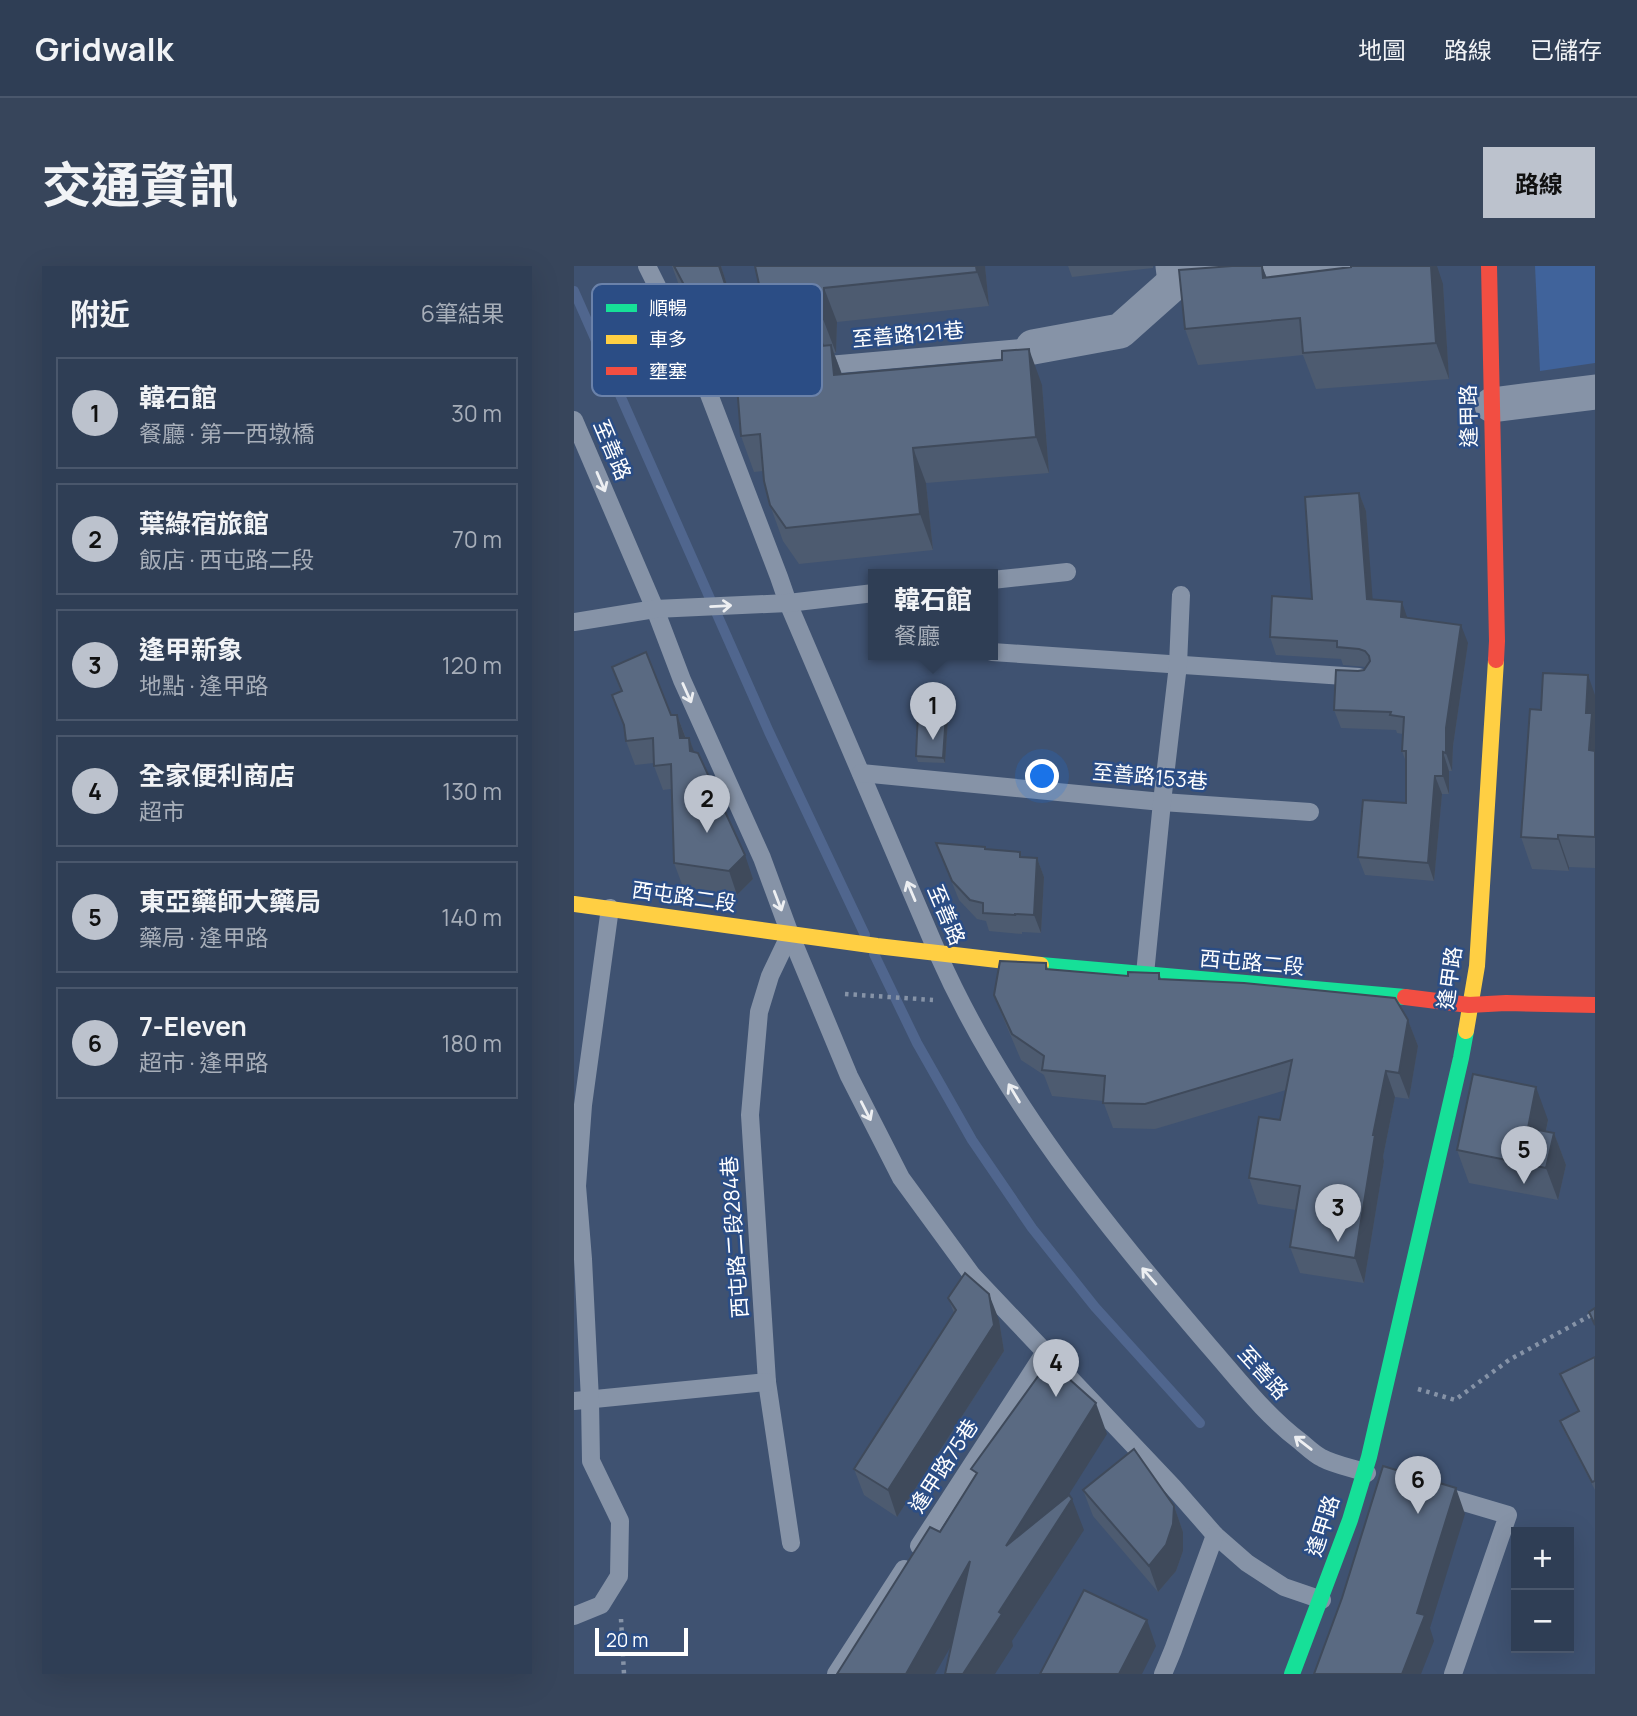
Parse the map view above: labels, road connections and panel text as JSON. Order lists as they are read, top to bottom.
{
  "streets": {
    "street": ["逢甲路", "西屯路二段"],
    "lane": [
      "至善路121巷",
      "至善路",
      "至善路153巷",
      "西屯路二段284巷",
      "逢甲路75巷"
    ]
  },
  "crossings": [
    ["逢甲路", "至善路"],
    ["逢甲路", "西屯路二段"],
    ["至善路", "至善路153巷"],
    ["至善路", "西屯路二段"],
    ["至善路", "西屯路二段284巷"],
    ["至善路", "逢甲路75巷"],
    ["西屯路二段", "西屯路二段284巷"]
  ],
  "legend": ["順暢", "車多", "壅塞"],
  "scale_bar": "20 m",
  "page": {
    "header": "Gridwalk",
    "nav": ["地圖", "路線", "已儲存"],
    "title": "交通資訊",
    "buttons": "路線",
    "heading": ["附近", "6筆結果"],
    "list": [
      {
        "mark": "1",
        "name": "韓石館",
        "note": "餐廳 · 第一西墩橋",
        "value": "30 m"
      },
      {
        "mark": "2",
        "name": "葉綠宿旅館",
        "note": "飯店 · 西屯路二段",
        "value": "70 m"
      },
      {
        "mark": "3",
        "name": "逢甲新象",
        "note": "地點 · 逢甲路",
        "value": "120 m"
      },
      {
        "mark": "4",
        "name": "全家便利商店",
        "note": "超市",
        "value": "130 m"
      },
      {
        "mark": "5",
        "name": "東亞藥師大藥局",
        "note": "藥局 · 逢甲路",
        "value": "140 m"
      },
      {
        "mark": "6",
        "name": "7-Eleven",
        "note": "超市 · 逢甲路",
        "value": "180 m"
      }
    ],
    "popup": ["韓石館", "餐廳"],
    "pins": [
      "1",
      "2",
      "5",
      "3",
      "4",
      "6"
    ],
    "map_buttons": ["+", "−"],
    "scale": "20 m"
  }
}
